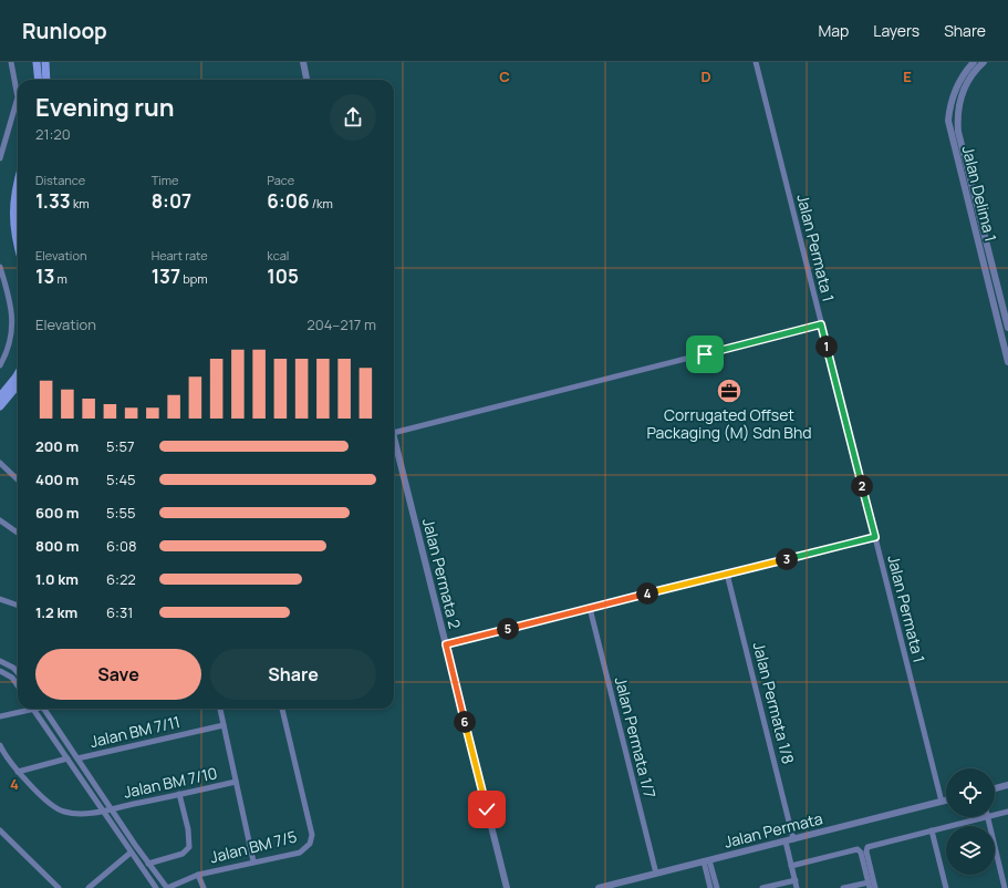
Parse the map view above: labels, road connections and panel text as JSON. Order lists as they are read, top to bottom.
{
  "streets": {
    "street": [
      "Jalan Delima 1",
      "Jalan Permata 1",
      "Jalan Permata 2",
      "Jalan Permata 1/8",
      "Jalan BM 7/11",
      "Jalan Permata 1/7",
      "Jalan BM 7/10",
      "Jalan Permata",
      "Jalan BM 7/5"
    ]
  },
  "crossings": [
    ["Jalan Permata 1", "Jalan Permata"],
    ["Jalan Permata 1/8", "Jalan Permata"],
    ["Jalan Permata 1/7", "Jalan Permata"]
  ],
  "places": {
    "office": ["Corrugated Offset Packaging (M) Sdn Bhd"]
  },
  "page": {
    "header": "Runloop",
    "nav": ["Map", "Layers", "Share"],
    "heading": ["Evening run", "21:20"],
    "stats": [
      ["Distance", "1.33 km"],
      ["Time", "8:07"],
      ["Pace", "6:06 /km"],
      ["Elevation", "13 m"],
      ["Heart rate", "137 bpm"],
      ["kcal", "105"]
    ],
    "chart": ["Elevation", "204–217 m"],
    "pins": [
      "1",
      "2",
      "3",
      "4",
      "5",
      "6"
    ],
    "list": [
      {
        "name": "200 m",
        "note": "5:57"
      },
      {
        "name": "400 m",
        "note": "5:45"
      },
      {
        "name": "600 m",
        "note": "5:55"
      },
      {
        "name": "800 m",
        "note": "6:08"
      },
      {
        "name": "1.0 km",
        "note": "6:22"
      },
      {
        "name": "1.2 km",
        "note": "6:31"
      }
    ],
    "buttons": ["Save", "Share"]
  },
  "grid": {
    "columns": ["C", "D", "E"],
    "rows": ["4"]
  }
}
